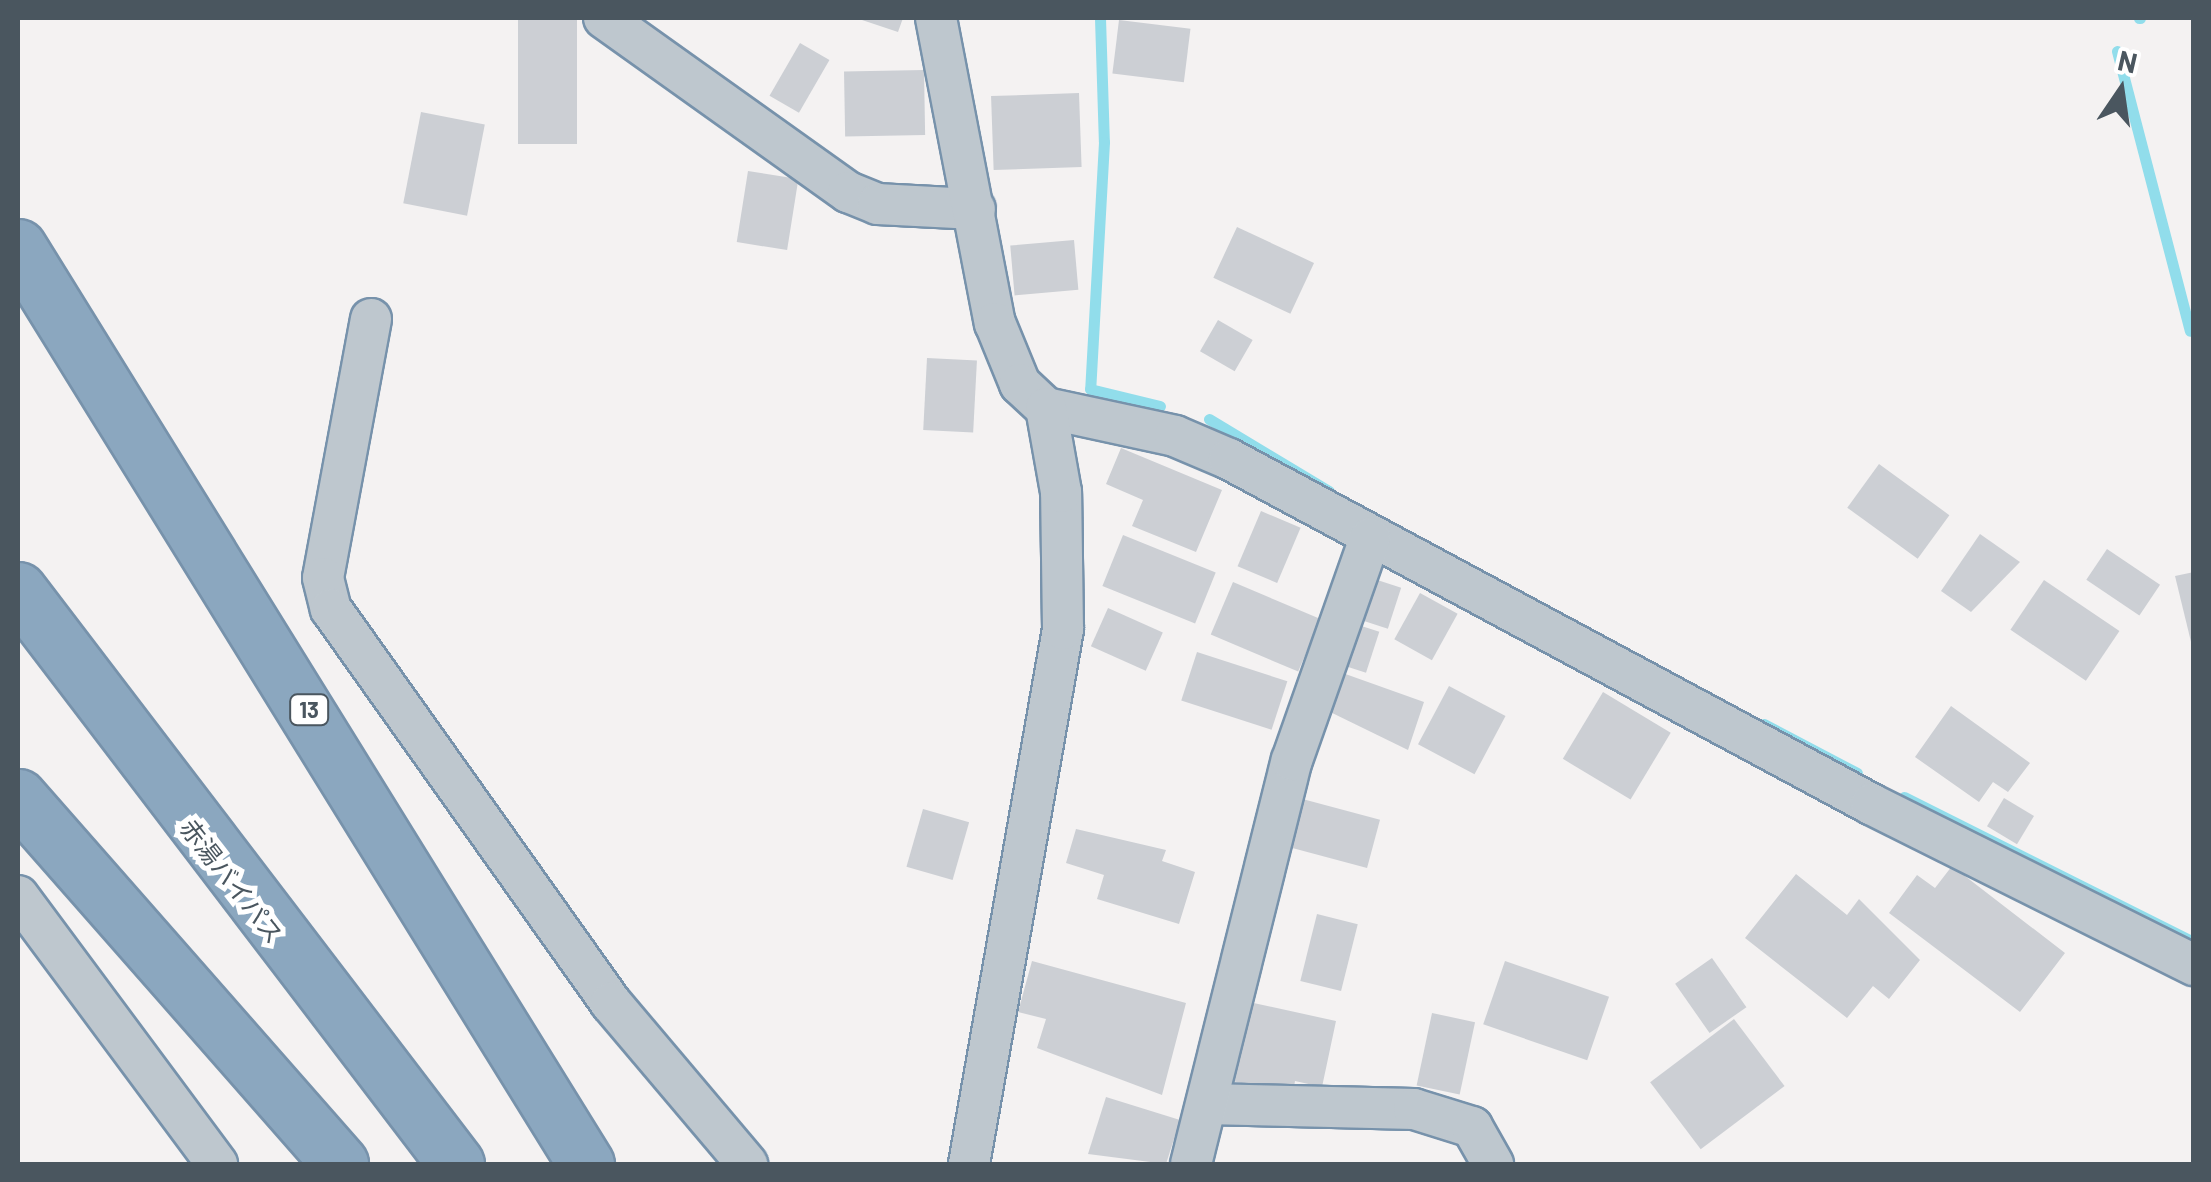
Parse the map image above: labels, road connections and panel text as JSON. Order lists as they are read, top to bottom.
{
  "streets": {
    "highway": ["13", "赤湯バイパス"]
  },
  "north": "top"
}
